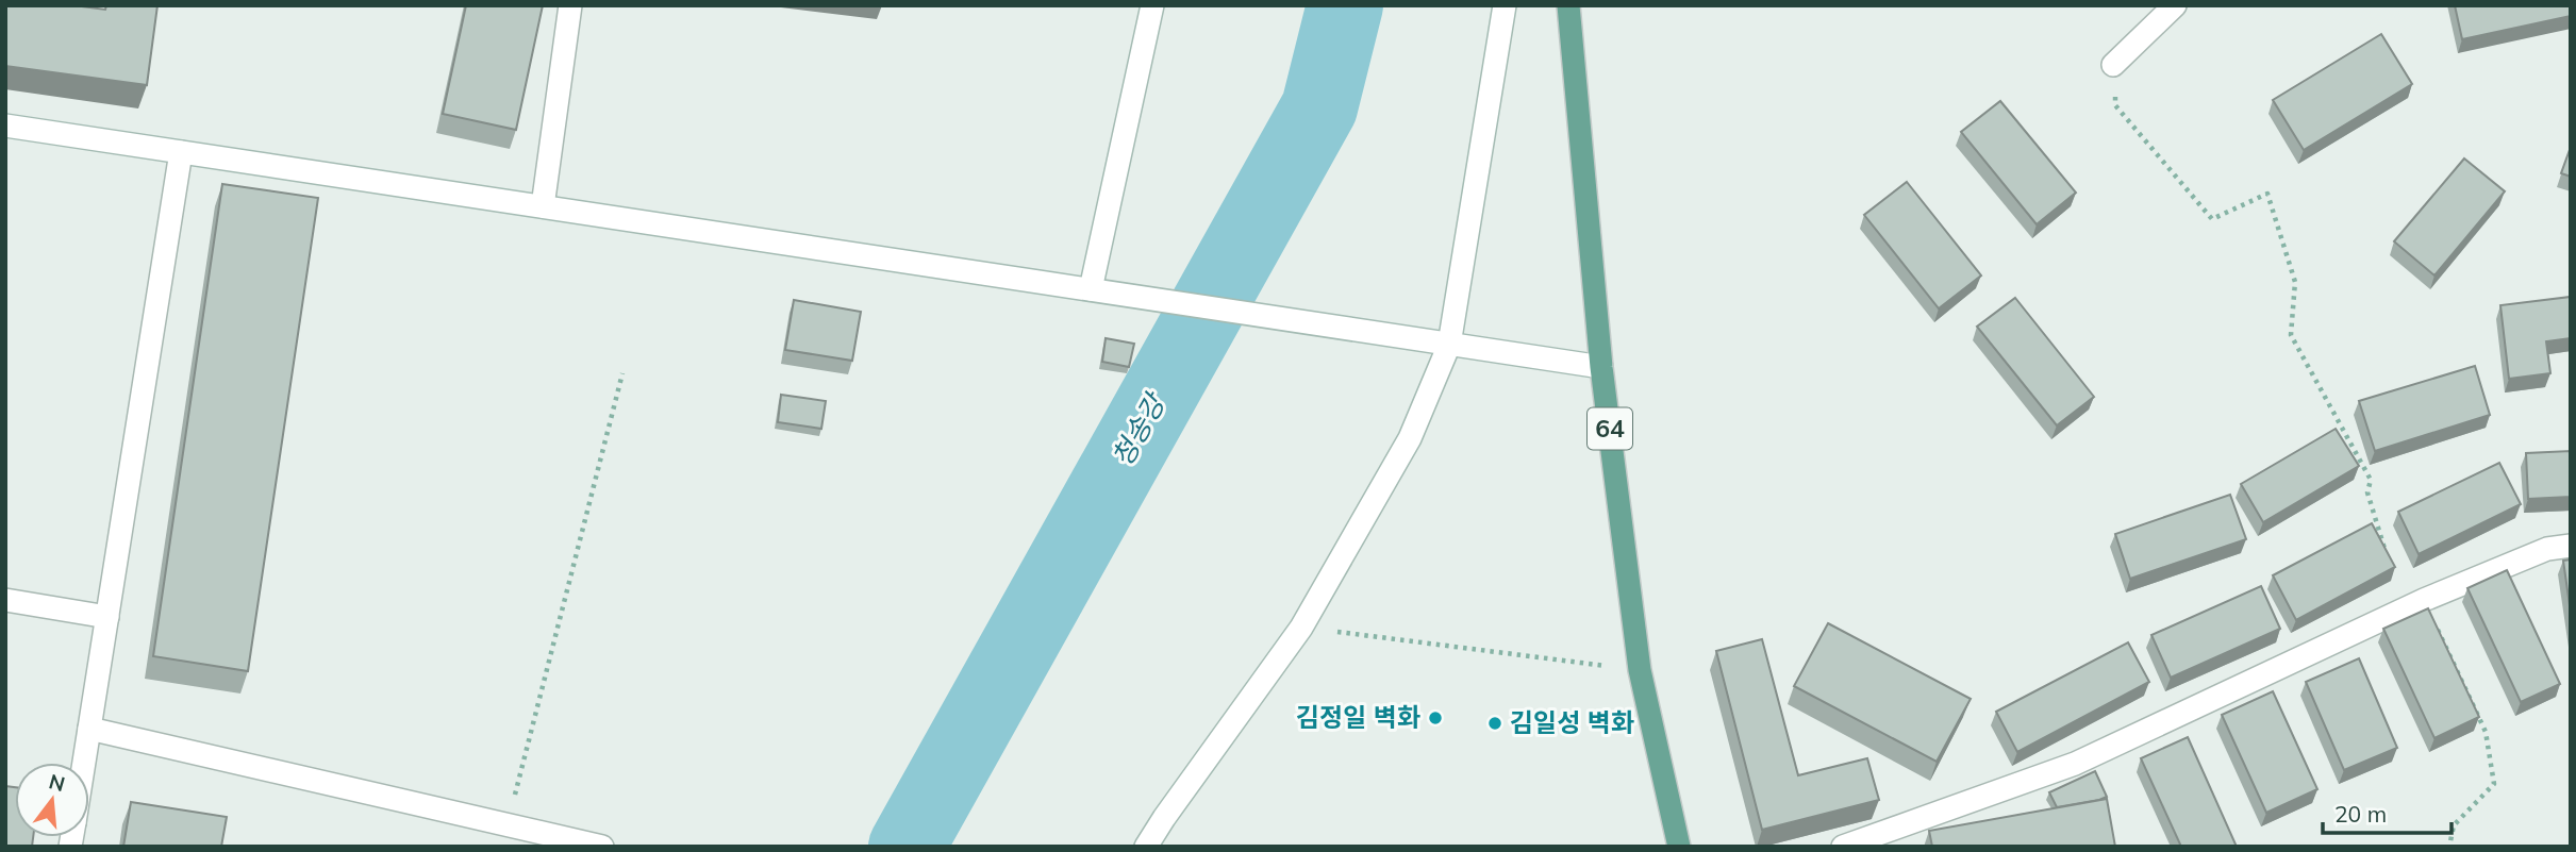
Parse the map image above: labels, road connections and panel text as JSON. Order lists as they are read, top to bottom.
{
  "streets": {
    "main road": ["64"]
  },
  "water": ["청송강"],
  "places": ["김정일 벽화", "김일성 벽화"],
  "scale_bar": "20 m",
  "north": "top"
}
